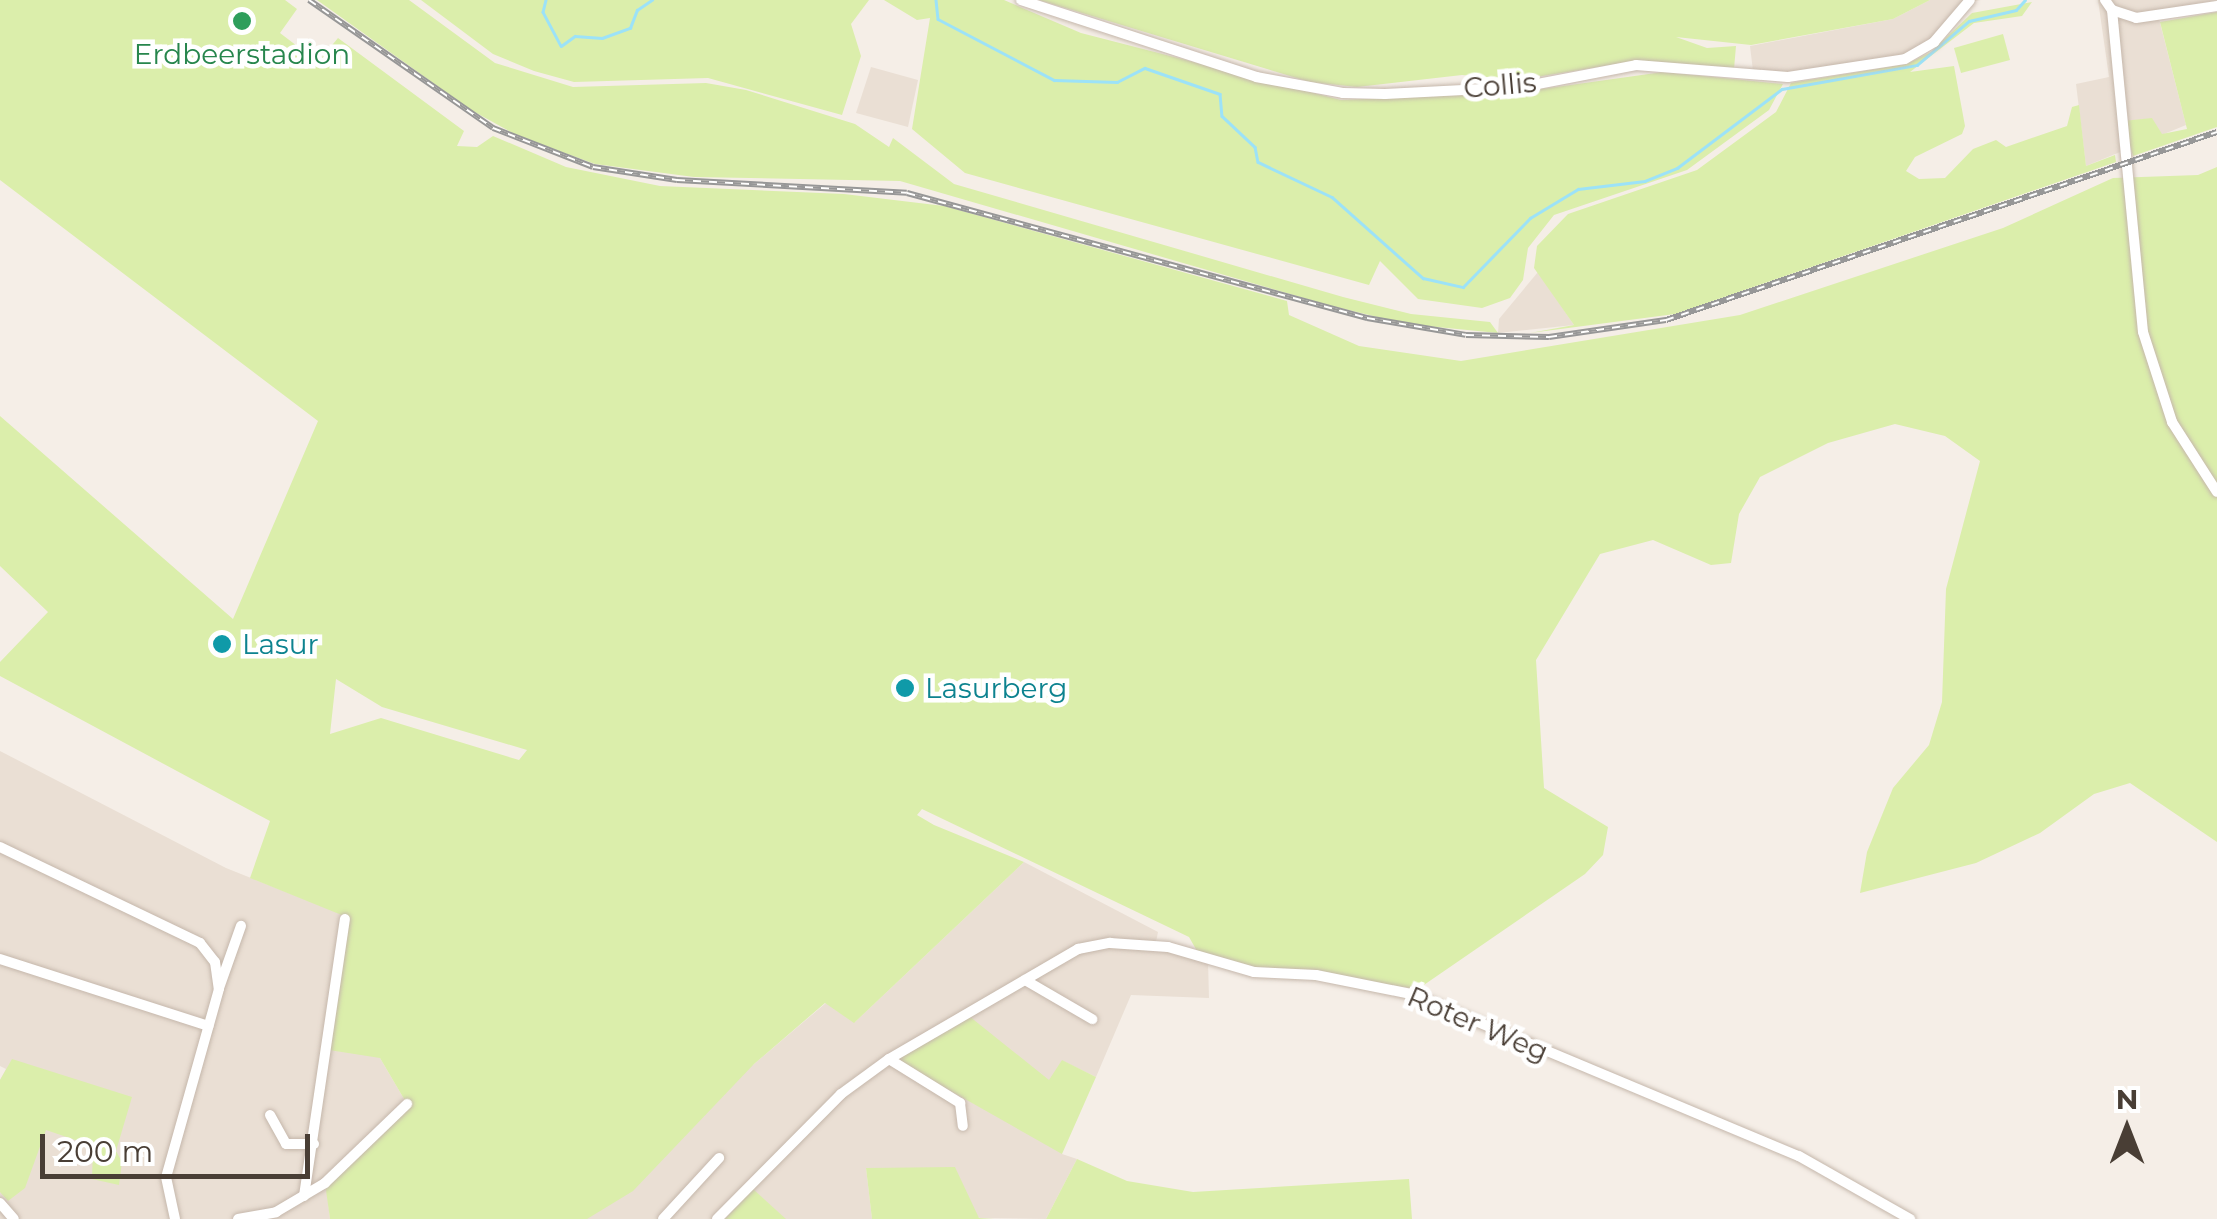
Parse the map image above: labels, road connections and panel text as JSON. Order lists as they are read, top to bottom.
{
  "streets": {
    "street": ["Collis", "Roter Weg"]
  },
  "places": ["Erdbeerstadion", "Lasur", "Lasurberg"],
  "scale_bar": "200 m",
  "north": "top"
}
